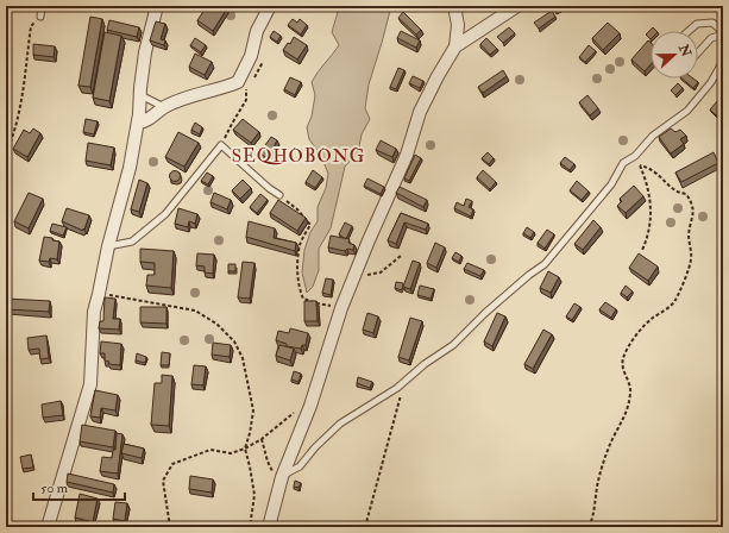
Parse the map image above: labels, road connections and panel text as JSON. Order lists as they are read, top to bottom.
{
  "districts": ["SEQHOBONG"],
  "scale_bar": "50 m",
  "north": "right"
}
